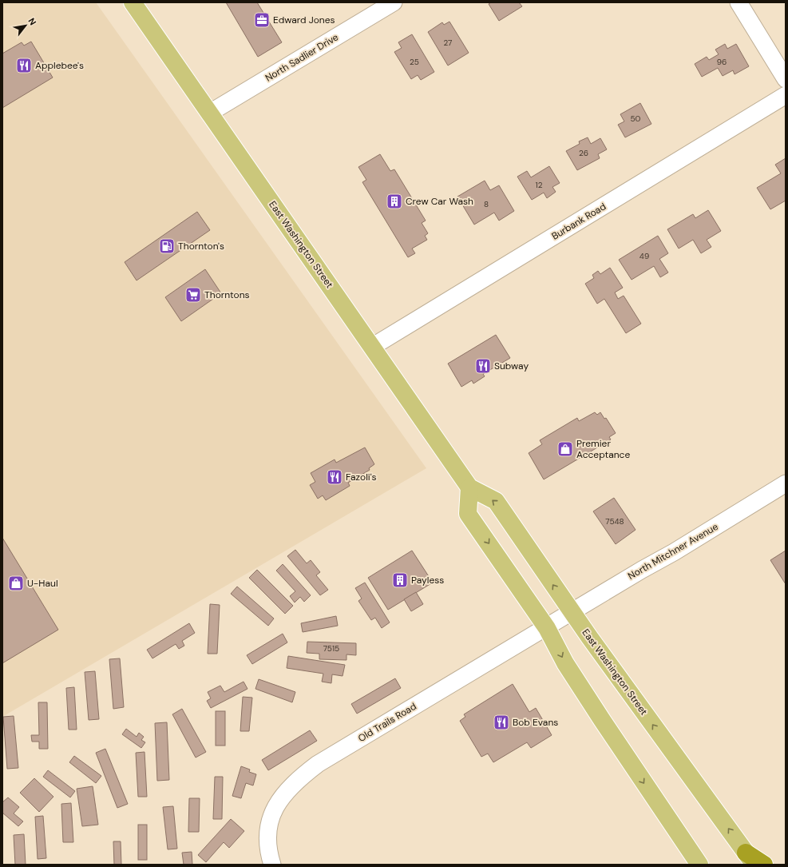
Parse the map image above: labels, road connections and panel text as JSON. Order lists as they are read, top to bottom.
{
  "streets": {
    "main road": ["East Washington Street"],
    "street": [
      "North Sadlier Drive",
      "Burbank Road",
      "North Mitchner Avenue",
      "Old Trails Road"
    ]
  },
  "crossings": [
    ["North Sadlier Drive", "East Washington Street"],
    ["Burbank Road", "East Washington Street"],
    ["East Washington Street", "North Mitchner Avenue"],
    ["East Washington Street", "Old Trails Road"],
    ["North Mitchner Avenue", "Old Trails Road"]
  ],
  "places": {
    "office": ["Edward Jones"],
    "restaurant": [
      "Applebee's",
      "Subway",
      "Fazoli's",
      "Bob Evans"
    ],
    "building": ["Crew Car Wash", "Payless"],
    "fuel station": ["Thornton's"],
    "supermarket": ["Thorntons"],
    "shop": ["Premier Acceptance", "U-Haul"]
  },
  "house_numbers": [
    "27",
    "25",
    "96",
    "50",
    "26",
    "12",
    "8",
    "49",
    "7548",
    "7515"
  ],
  "north": "top right"
}
